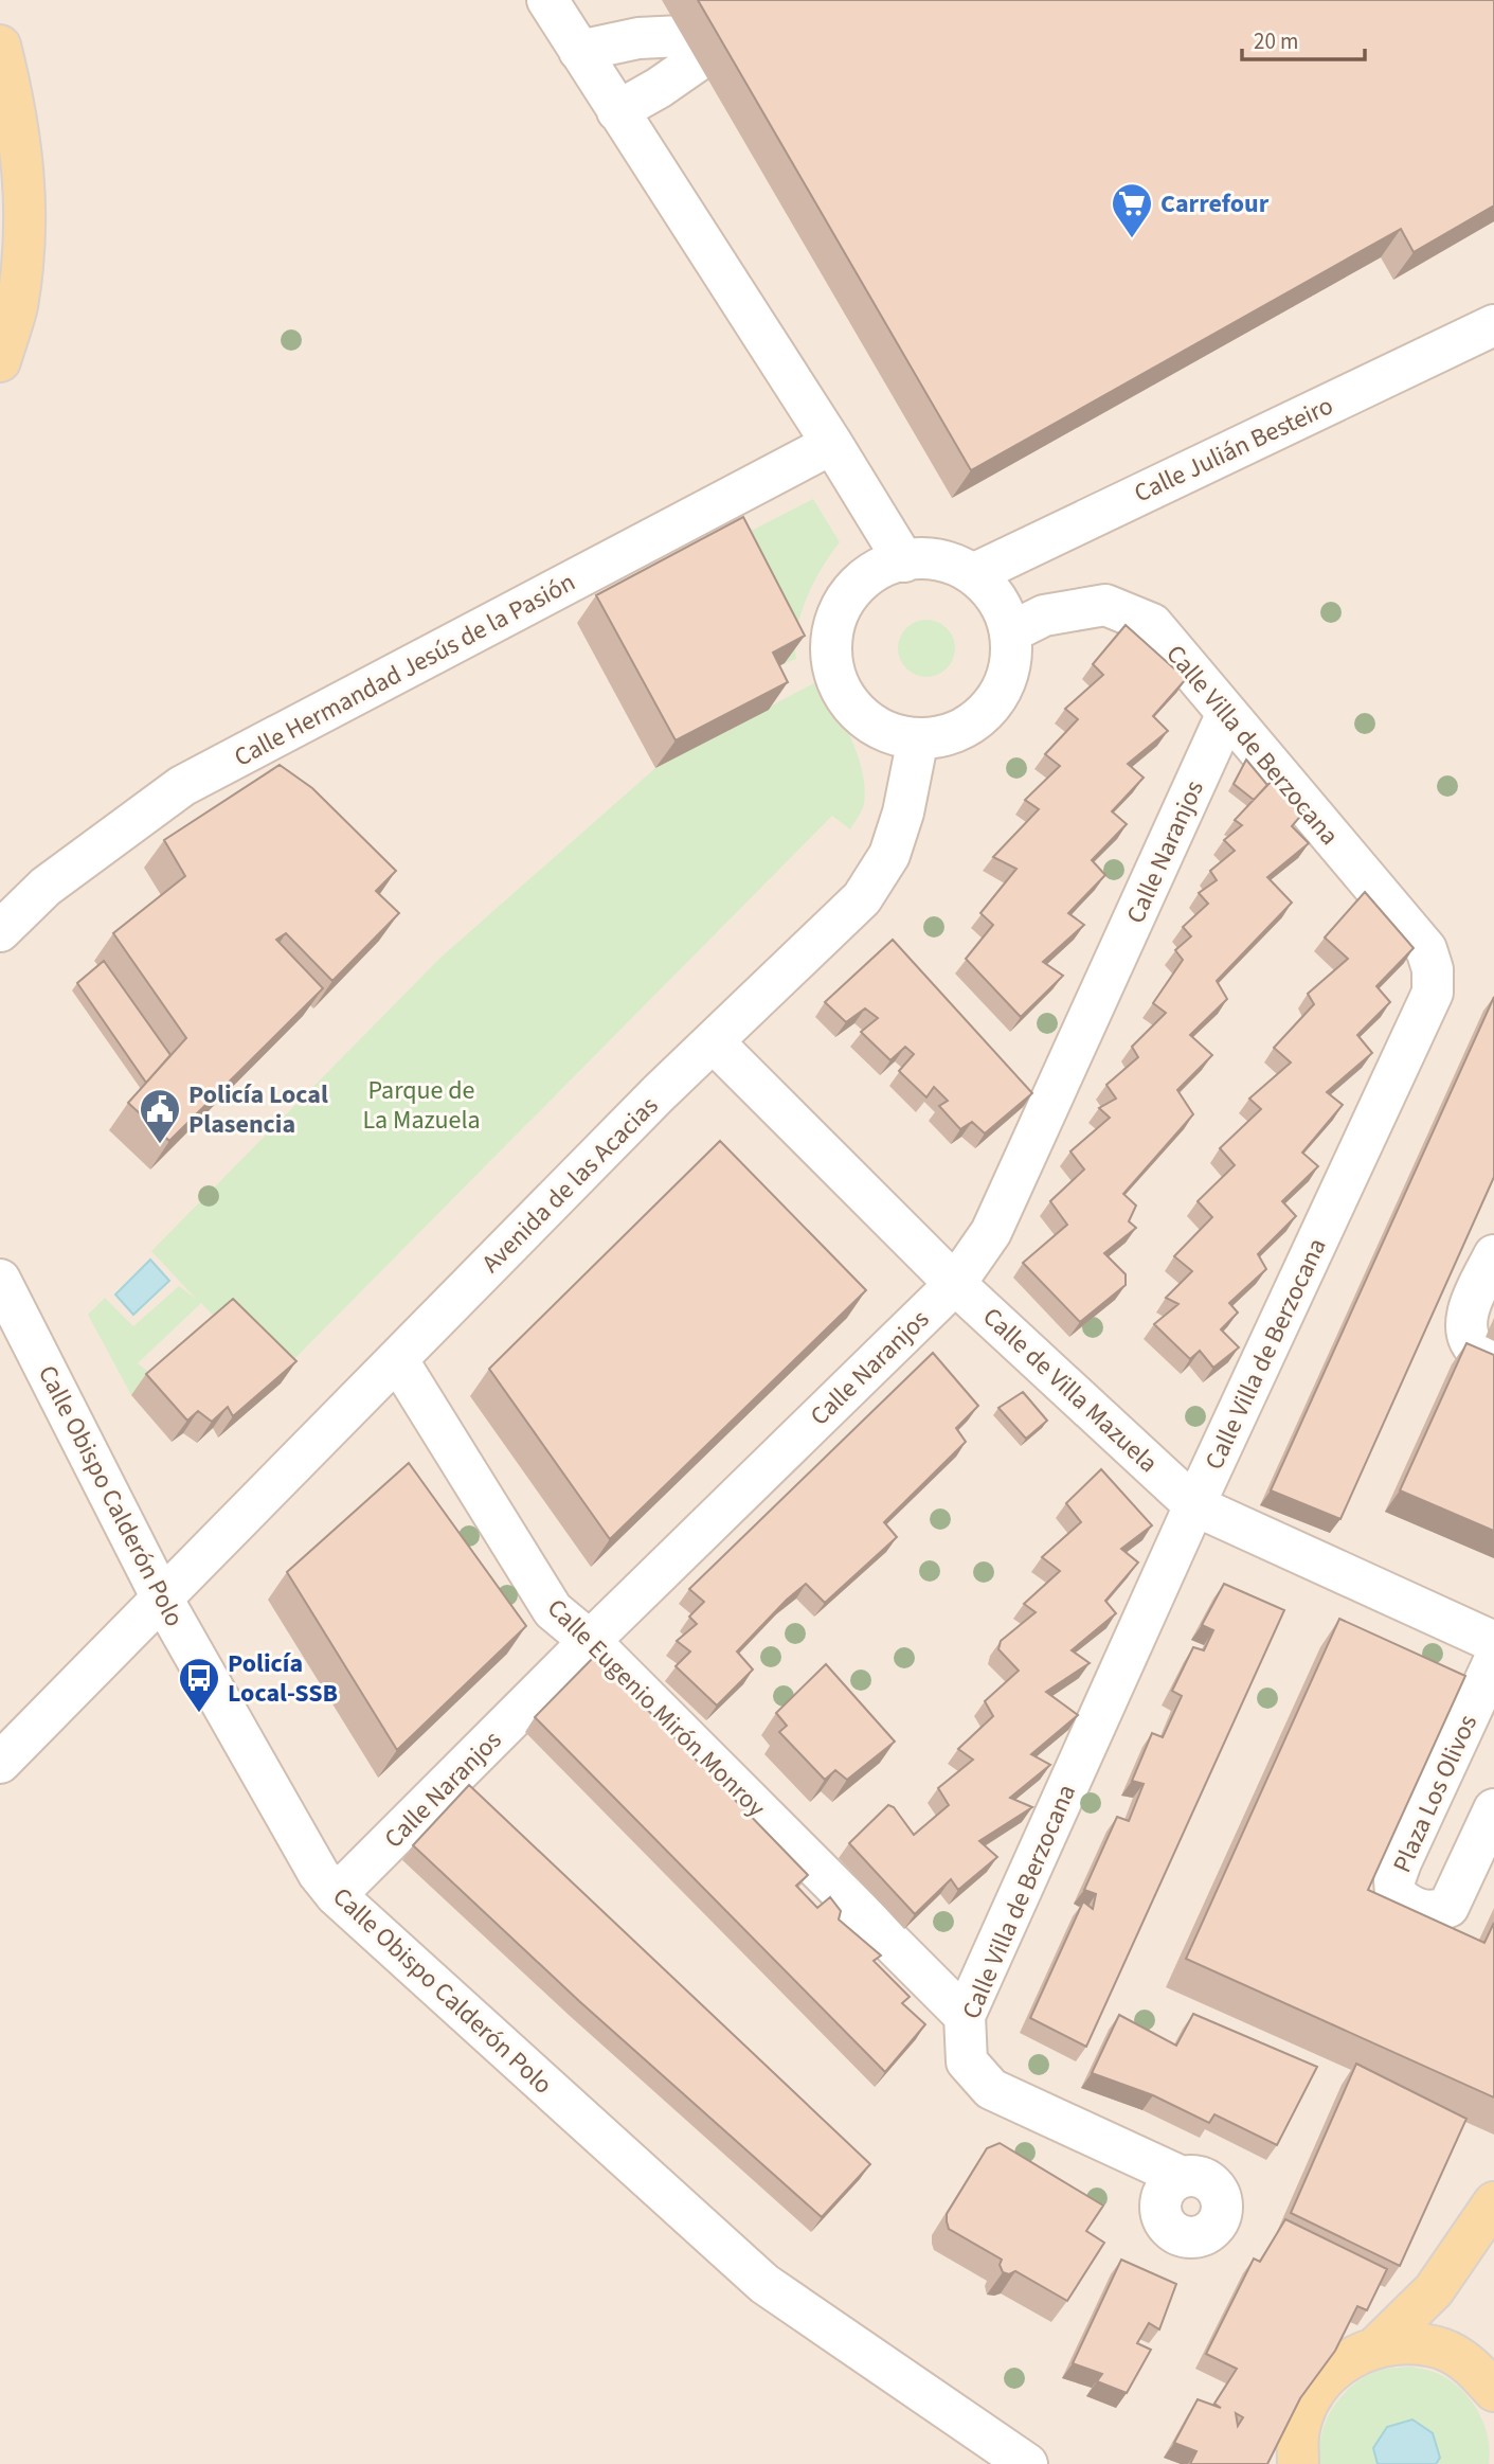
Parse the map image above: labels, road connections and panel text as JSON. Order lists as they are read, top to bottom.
{
  "streets": {
    "street": [
      "Calle Julián Besteiro",
      "Calle Hermandad Jesús de la Pasión",
      "Calle Villa de Berzocana",
      "Calle Naranjos",
      "Avenida de las Acacias",
      "Calle de Villa Mazuela",
      "Calle Obispo Calderón Polo",
      "Calle Eugenio Mirón Monroy",
      "Plaza Los Olivos"
    ]
  },
  "crossings": [
    ["Calle Julián Besteiro", "Calle Villa de Berzocana"],
    ["Calle Julián Besteiro", "Avenida de las Acacias"],
    ["Calle Villa de Berzocana", "Calle Naranjos"],
    ["Calle Villa de Berzocana", "Avenida de las Acacias"],
    ["Calle Villa de Berzocana", "Calle de Villa Mazuela"],
    ["Calle Villa de Berzocana", "Calle Eugenio Mirón Monroy"],
    ["Calle Naranjos", "Calle de Villa Mazuela"],
    ["Calle Naranjos", "Calle Obispo Calderón Polo"],
    ["Calle Naranjos", "Calle Eugenio Mirón Monroy"],
    ["Avenida de las Acacias", "Calle de Villa Mazuela"],
    ["Avenida de las Acacias", "Calle Obispo Calderón Polo"],
    ["Avenida de las Acacias", "Calle Eugenio Mirón Monroy"]
  ],
  "parks": ["Parque de La Mazuela"],
  "places": {
    "supermarket": ["Carrefour"],
    "public building": ["Policía Local Plasencia"],
    "bus stop": ["Policía Local-SSB"]
  },
  "scale_bar": "20 m"
}
